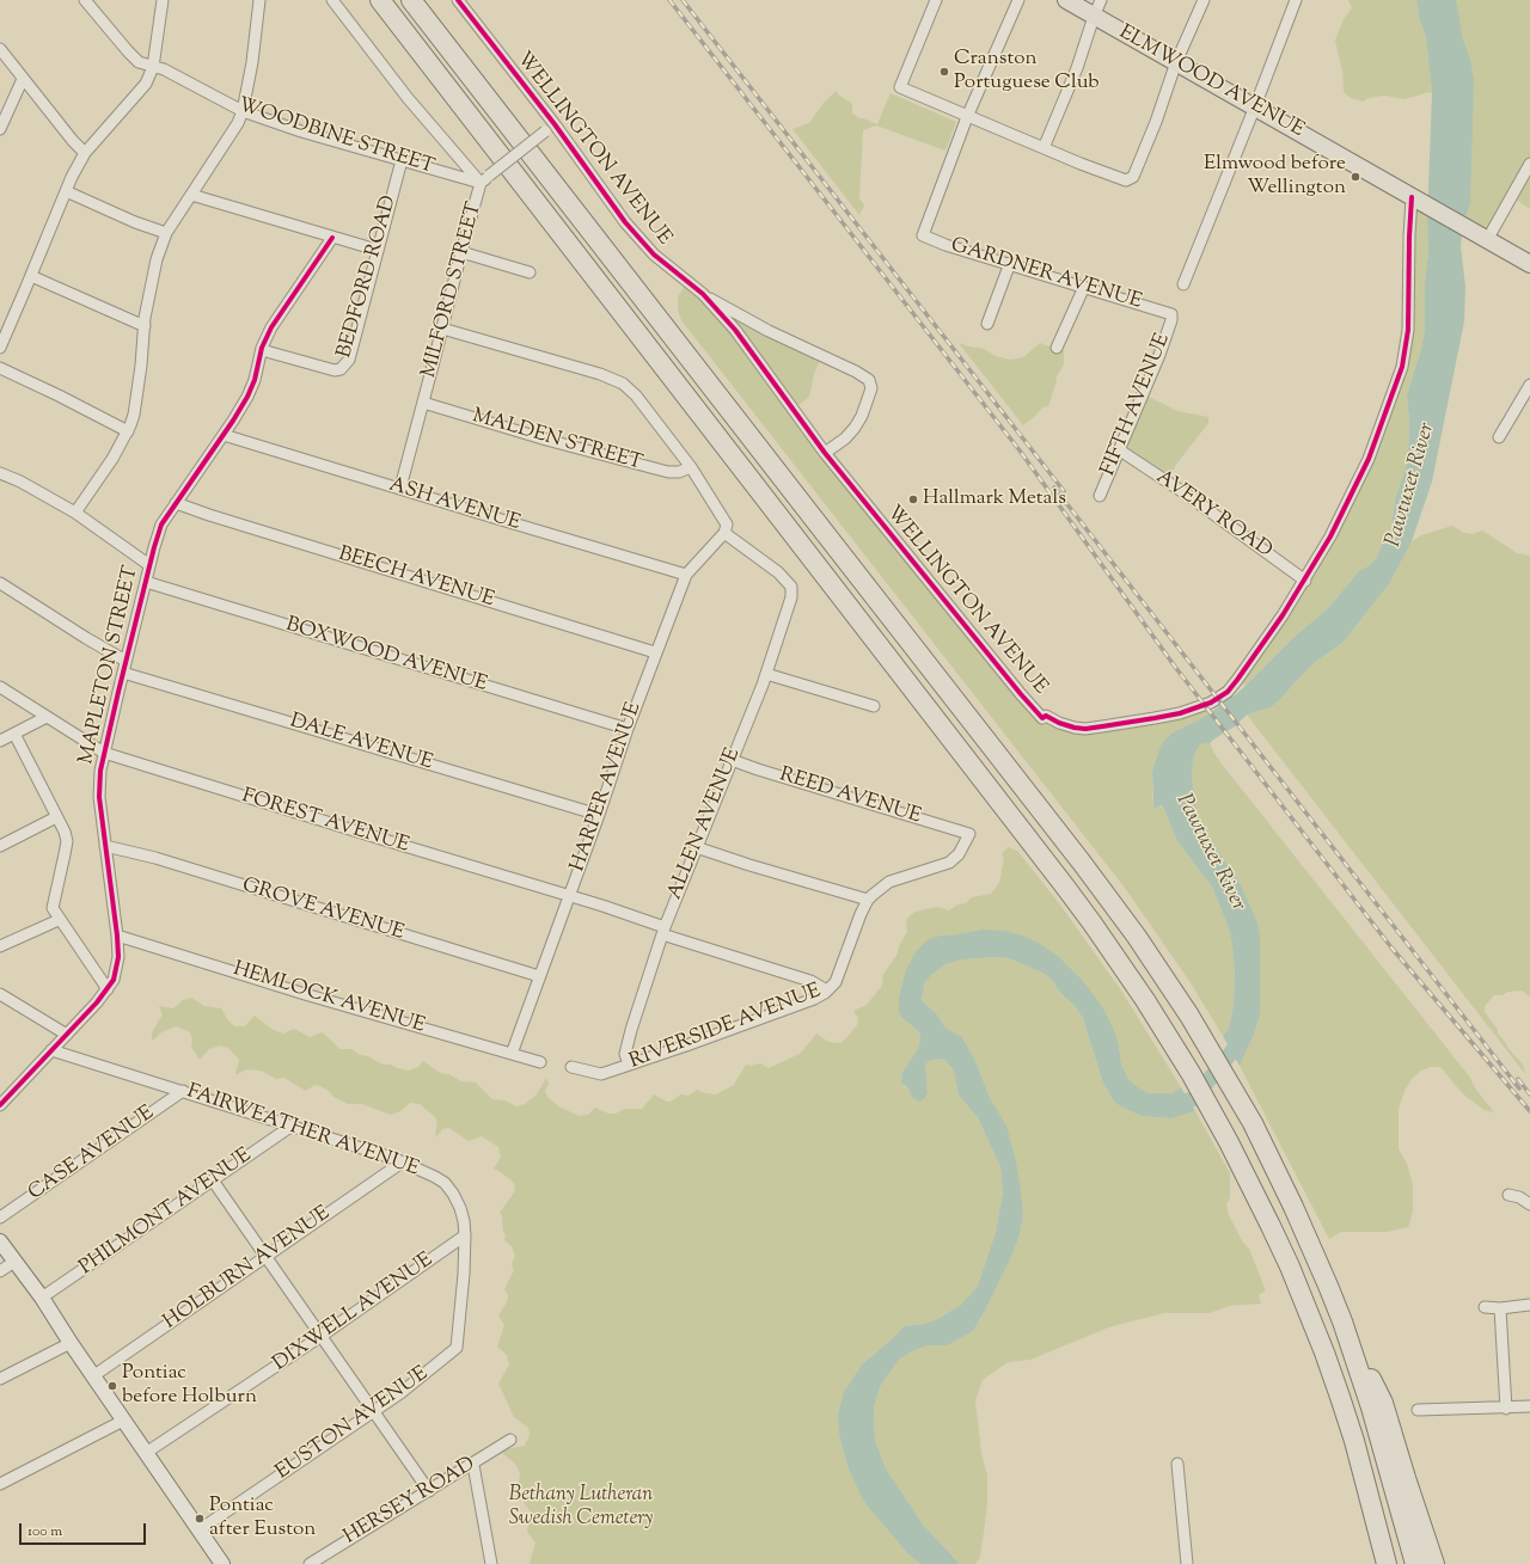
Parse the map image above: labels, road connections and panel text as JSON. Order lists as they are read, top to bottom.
{
  "streets": {
    "main road": ["ELMWOOD AVENUE"],
    "street": [
      "WOODBINE STREET",
      "WELLINGTON AVENUE",
      "GARDNER AVENUE",
      "BEDFORD ROAD",
      "MILFORD STREET",
      "FIFTH AVENUE",
      "MALDEN STREET",
      "ASH AVENUE",
      "AVERY ROAD",
      "BEECH AVENUE",
      "BOXWOOD AVENUE",
      "MAPLETON STREET",
      "DALE AVENUE",
      "HARPER AVENUE",
      "REED AVENUE",
      "FOREST AVENUE",
      "ALLEN AVENUE",
      "GROVE AVENUE",
      "HEMLOCK AVENUE",
      "RIVERSIDE AVENUE",
      "FAIRWEATHER AVENUE",
      "CASE AVENUE",
      "PHILMONT AVENUE",
      "HOLBURN AVENUE",
      "DIXWELL AVENUE",
      "EUSTON AVENUE",
      "HERSEY ROAD"
    ]
  },
  "crossings": [
    ["ELMWOOD AVENUE", "WELLINGTON AVENUE"],
    ["WOODBINE STREET", "BEDFORD ROAD"],
    ["WOODBINE STREET", "MILFORD STREET"],
    ["WELLINGTON AVENUE", "MILFORD STREET"],
    ["WELLINGTON AVENUE", "AVERY ROAD"],
    ["GARDNER AVENUE", "FIFTH AVENUE"],
    ["BEDFORD ROAD", "MAPLETON STREET"],
    ["MILFORD STREET", "MALDEN STREET"],
    ["MILFORD STREET", "ASH AVENUE"],
    ["FIFTH AVENUE", "AVERY ROAD"],
    ["ASH AVENUE", "MAPLETON STREET"],
    ["ASH AVENUE", "HARPER AVENUE"],
    ["BEECH AVENUE", "MAPLETON STREET"],
    ["BEECH AVENUE", "HARPER AVENUE"],
    ["BOXWOOD AVENUE", "MAPLETON STREET"],
    ["BOXWOOD AVENUE", "HARPER AVENUE"],
    ["MAPLETON STREET", "DALE AVENUE"],
    ["MAPLETON STREET", "FOREST AVENUE"],
    ["MAPLETON STREET", "GROVE AVENUE"],
    ["MAPLETON STREET", "HEMLOCK AVENUE"],
    ["MAPLETON STREET", "FAIRWEATHER AVENUE"],
    ["DALE AVENUE", "HARPER AVENUE"],
    ["HARPER AVENUE", "FOREST AVENUE"],
    ["HARPER AVENUE", "ALLEN AVENUE"],
    ["HARPER AVENUE", "GROVE AVENUE"],
    ["HARPER AVENUE", "HEMLOCK AVENUE"],
    ["REED AVENUE", "ALLEN AVENUE"],
    ["REED AVENUE", "RIVERSIDE AVENUE"],
    ["FOREST AVENUE", "ALLEN AVENUE"],
    ["FOREST AVENUE", "RIVERSIDE AVENUE"],
    ["ALLEN AVENUE", "RIVERSIDE AVENUE"],
    ["FAIRWEATHER AVENUE", "CASE AVENUE"],
    ["FAIRWEATHER AVENUE", "PHILMONT AVENUE"],
    ["FAIRWEATHER AVENUE", "HOLBURN AVENUE"],
    ["FAIRWEATHER AVENUE", "DIXWELL AVENUE"],
    ["FAIRWEATHER AVENUE", "EUSTON AVENUE"]
  ],
  "water": ["Pawtuxet River"],
  "parks": ["Bethany Lutheran Swedish Cemetery"],
  "places": [
    "Cranston Portuguese Club",
    "Elmwood before Wellington",
    "Hallmark Metals",
    "Pontiac before Holburn",
    "Pontiac after Euston"
  ],
  "scale_bar": "100 m"
}
